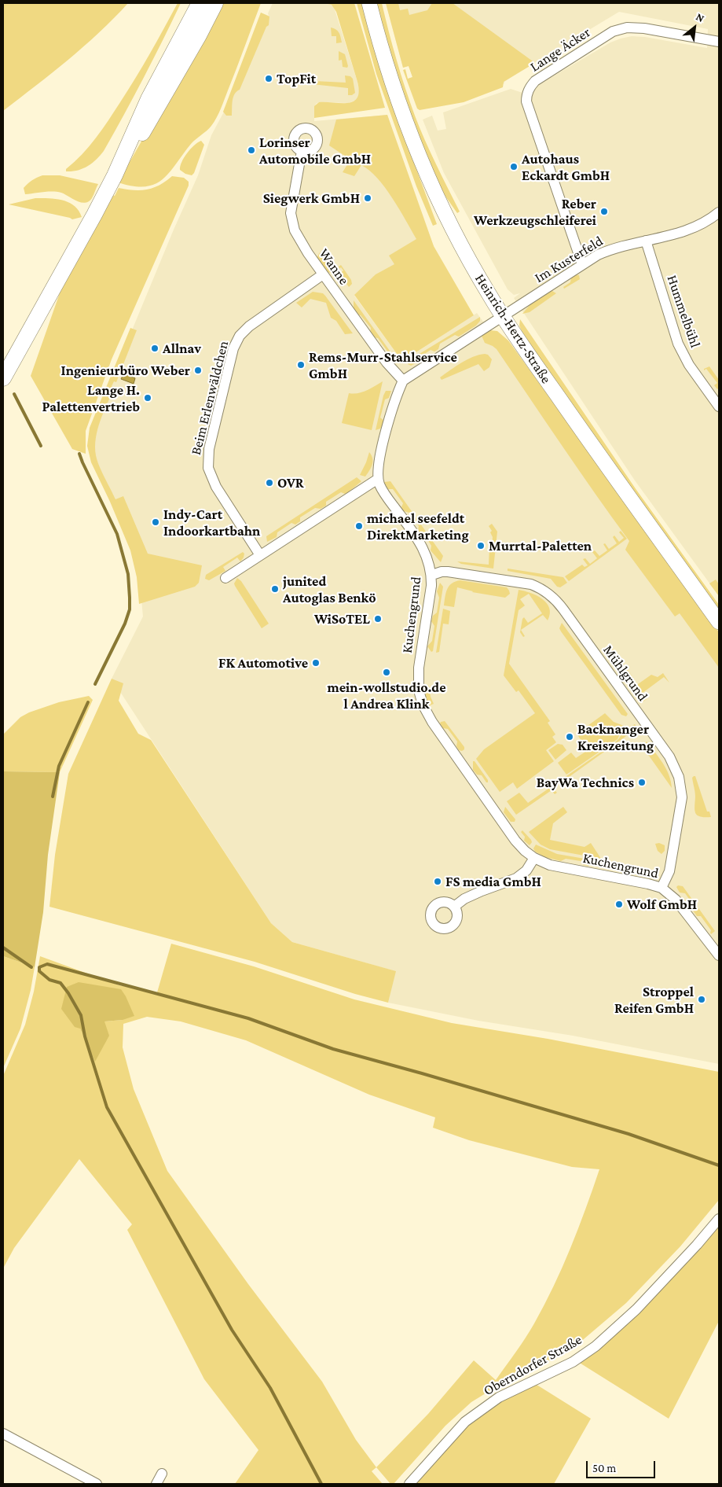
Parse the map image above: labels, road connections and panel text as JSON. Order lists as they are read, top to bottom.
{
  "streets": {
    "main road": ["Heinrich-Hertz-Straße"],
    "street": [
      "Lange Äcker",
      "Im Kusterfeld",
      "Wanne",
      "Hummelbühl",
      "Beim Erlenwäldchen",
      "Kuchengrund",
      "Mühlgrund",
      "Oberndorfer Straße"
    ]
  },
  "crossings": [
    ["Lange Äcker", "Im Kusterfeld"],
    ["Im Kusterfeld", "Hummelbühl"],
    ["Im Kusterfeld", "Heinrich-Hertz-Straße"],
    ["Wanne", "Beim Erlenwäldchen"],
    ["Kuchengrund", "Mühlgrund"]
  ],
  "places": [
    "TopFit",
    "Lorinser Automobile GmbH",
    "Autohaus Eckardt GmbH",
    "Siegwerk GmbH",
    "Reber Werkzeugschleiferei",
    "Allnav",
    "Rems-Murr-Stahlservice GmbH",
    "Ingenieurbüro Weber",
    "Lange H. Palettenvertrieb",
    "OVR",
    "Indy-Cart Indoorkartbahn",
    "michael seefeldt DirektMarketing",
    "Murrtal-Paletten",
    "junited Autoglas Benkö",
    "WiSoTEL",
    "FK Automotive",
    "mein-wollstudio.de l Andrea Klink",
    "Backnanger Kreiszeitung",
    "BayWa Technics",
    "FS media GmbH",
    "Wolf GmbH",
    "Stroppel Reifen GmbH"
  ],
  "scale_bar": "50 m",
  "north": "top right"
}
